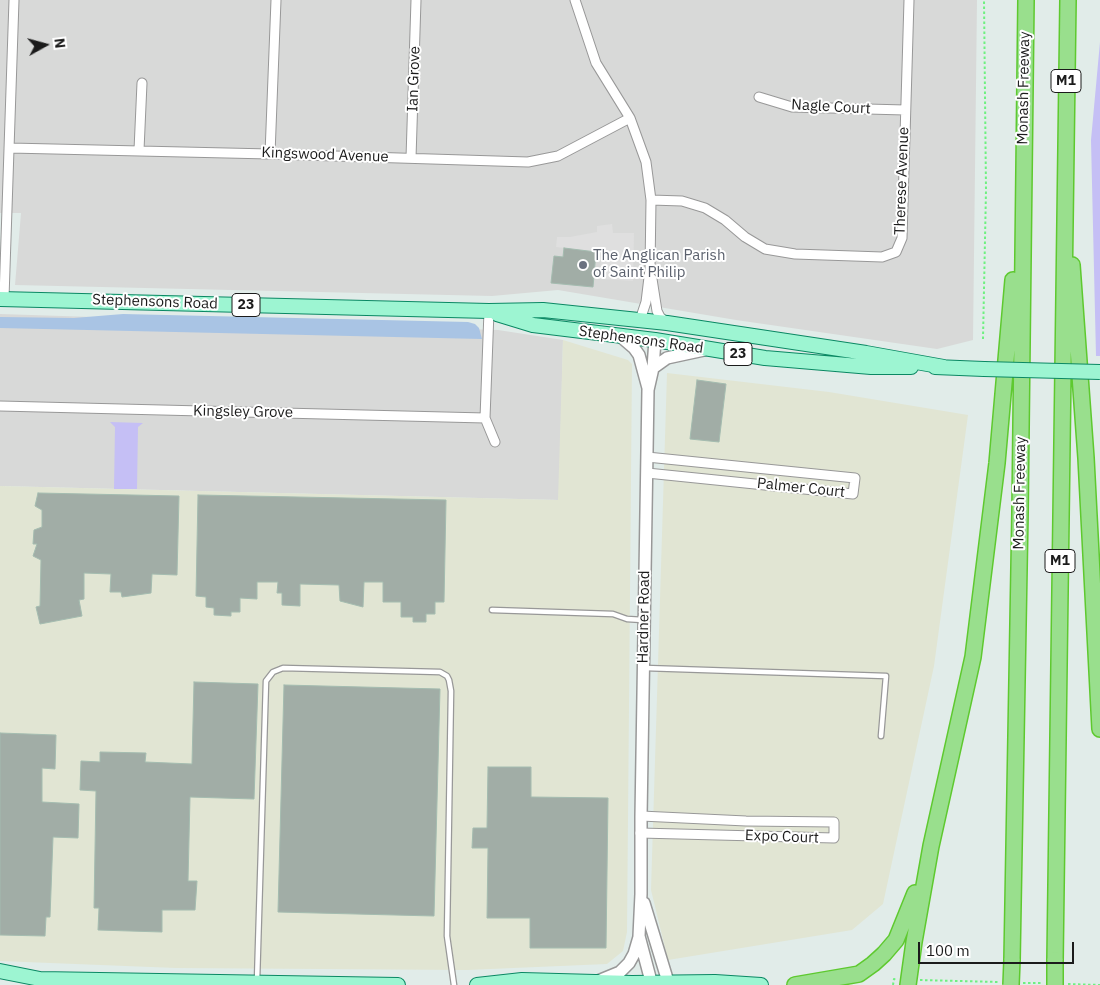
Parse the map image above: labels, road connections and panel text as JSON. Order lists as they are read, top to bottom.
{
  "streets": {
    "highway": ["M1", "Monash Freeway"],
    "main road": ["Stephensons Road", "23"],
    "street": [
      "Ian Grove",
      "Nagle Court",
      "Kingswood Avenue",
      "Therese Avenue",
      "Kingsley Grove",
      "Palmer Court",
      "Hardner Road",
      "Expo Court"
    ]
  },
  "crossings": [
    ["Ian Grove", "Kingswood Avenue"],
    ["Nagle Court", "Therese Avenue"],
    ["Stephensons Road", "Hardner Road"],
    ["Palmer Court", "Hardner Road"],
    ["Hardner Road", "Expo Court"]
  ],
  "places": ["The Anglican Parish of Saint Philip"],
  "scale_bar": "100 m",
  "north": "right"
}
